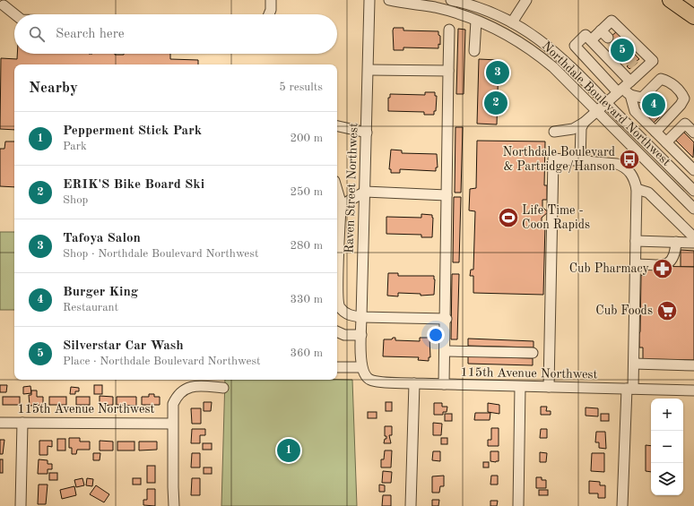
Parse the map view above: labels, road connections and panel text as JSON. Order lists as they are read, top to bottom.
{
  "streets": {
    "street": ["Northdale Boulevard Northwest", "Raven Street Northwest", "115th Avenue Northwest"]
  },
  "crossings": [
    ["Raven Street Northwest", "115th Avenue Northwest"]
  ],
  "places": {
    "bus stop": ["Northdale Boulevard & Partridge/Hanson"],
    "sports": ["Life Time - Coon Rapids"],
    "pharmacy": ["Cub Pharmacy"],
    "supermarket": ["Cub Foods"]
  },
  "page": {
    "search": "Search here",
    "pins": [
      "5",
      "3",
      "2",
      "4",
      "1"
    ],
    "heading": ["Nearby", "5 results"],
    "list": [
      {
        "mark": "1",
        "name": "Pepperment Stick Park",
        "note": "Park",
        "value": "200 m"
      },
      {
        "mark": "2",
        "name": "ERIK'S Bike Board Ski",
        "note": "Shop",
        "value": "250 m"
      },
      {
        "mark": "3",
        "name": "Tafoya Salon",
        "note": "Shop · Northdale Boulevard Northwest",
        "value": "280 m"
      },
      {
        "mark": "4",
        "name": "Burger King",
        "note": "Restaurant",
        "value": "330 m"
      },
      {
        "mark": "5",
        "name": "Silverstar Car Wash",
        "note": "Place · Northdale Boulevard Northwest",
        "value": "360 m"
      }
    ],
    "map_buttons": ["+", "−"]
  }
}
